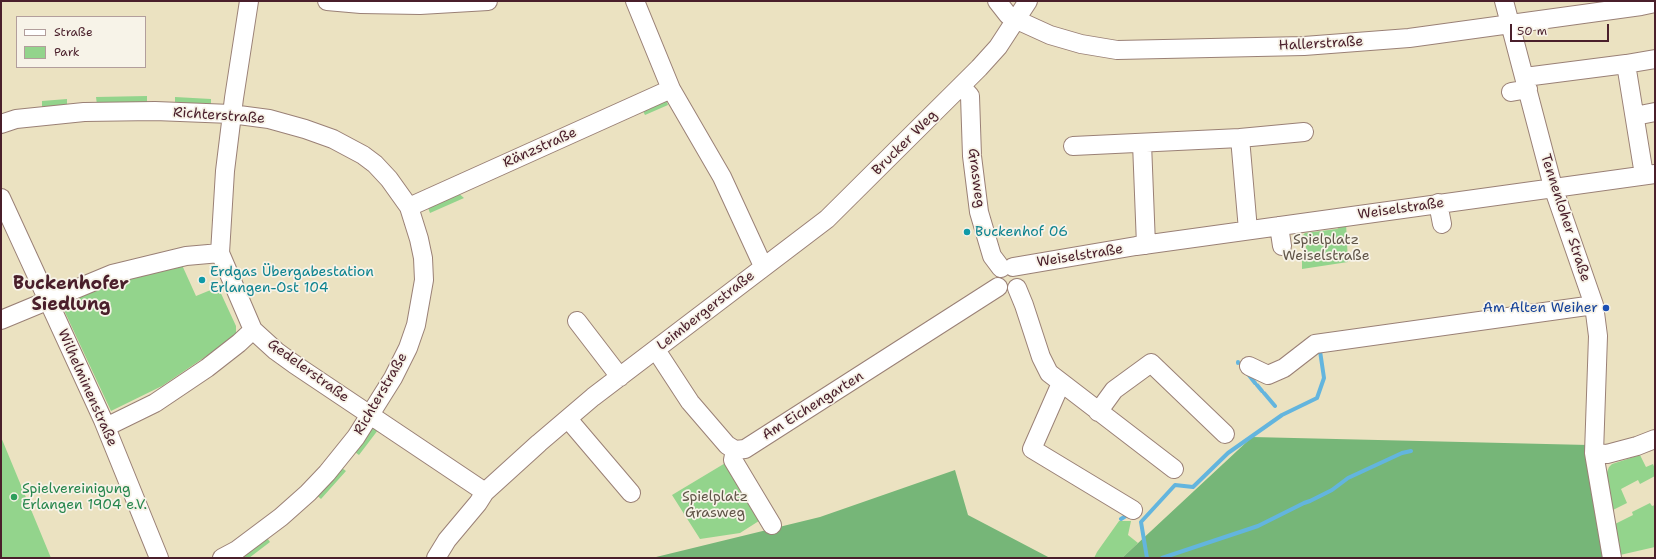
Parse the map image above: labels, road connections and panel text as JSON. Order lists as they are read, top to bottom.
{
  "streets": {
    "street": [
      "Hallerstraße",
      "Richterstraße",
      "Brucker Weg",
      "Ränzstraße",
      "Grasweg",
      "Weiselstraße",
      "Tennenloher Straße",
      "Leimbergerstraße",
      "Gedelerstraße",
      "Wilhelminenstraße",
      "Am Eichengarten"
    ]
  },
  "crossings": [
    ["Hallerstraße", "Brucker Weg"],
    ["Hallerstraße", "Tennenloher Straße"],
    ["Richterstraße", "Ränzstraße"],
    ["Richterstraße", "Gedelerstraße"],
    ["Brucker Weg", "Grasweg"],
    ["Brucker Weg", "Leimbergerstraße"],
    ["Ränzstraße", "Leimbergerstraße"],
    ["Grasweg", "Weiselstraße"],
    ["Grasweg", "Am Eichengarten"],
    ["Weiselstraße", "Tennenloher Straße"],
    ["Weiselstraße", "Am Eichengarten"],
    ["Leimbergerstraße", "Gedelerstraße"]
  ],
  "districts": ["Buckenhofer Siedlung"],
  "parks": ["Spielplatz Weiselstraße", "Spielplatz Grasweg"],
  "places": [
    "Buckenhof 06",
    "Erdgas Übergabestation Erlangen-Ost 104",
    "Am Alten Weiher",
    "Spielvereinigung Erlangen 1904 e.V."
  ],
  "legend": ["Straße", "Park"],
  "scale_bar": "50 m"
}
